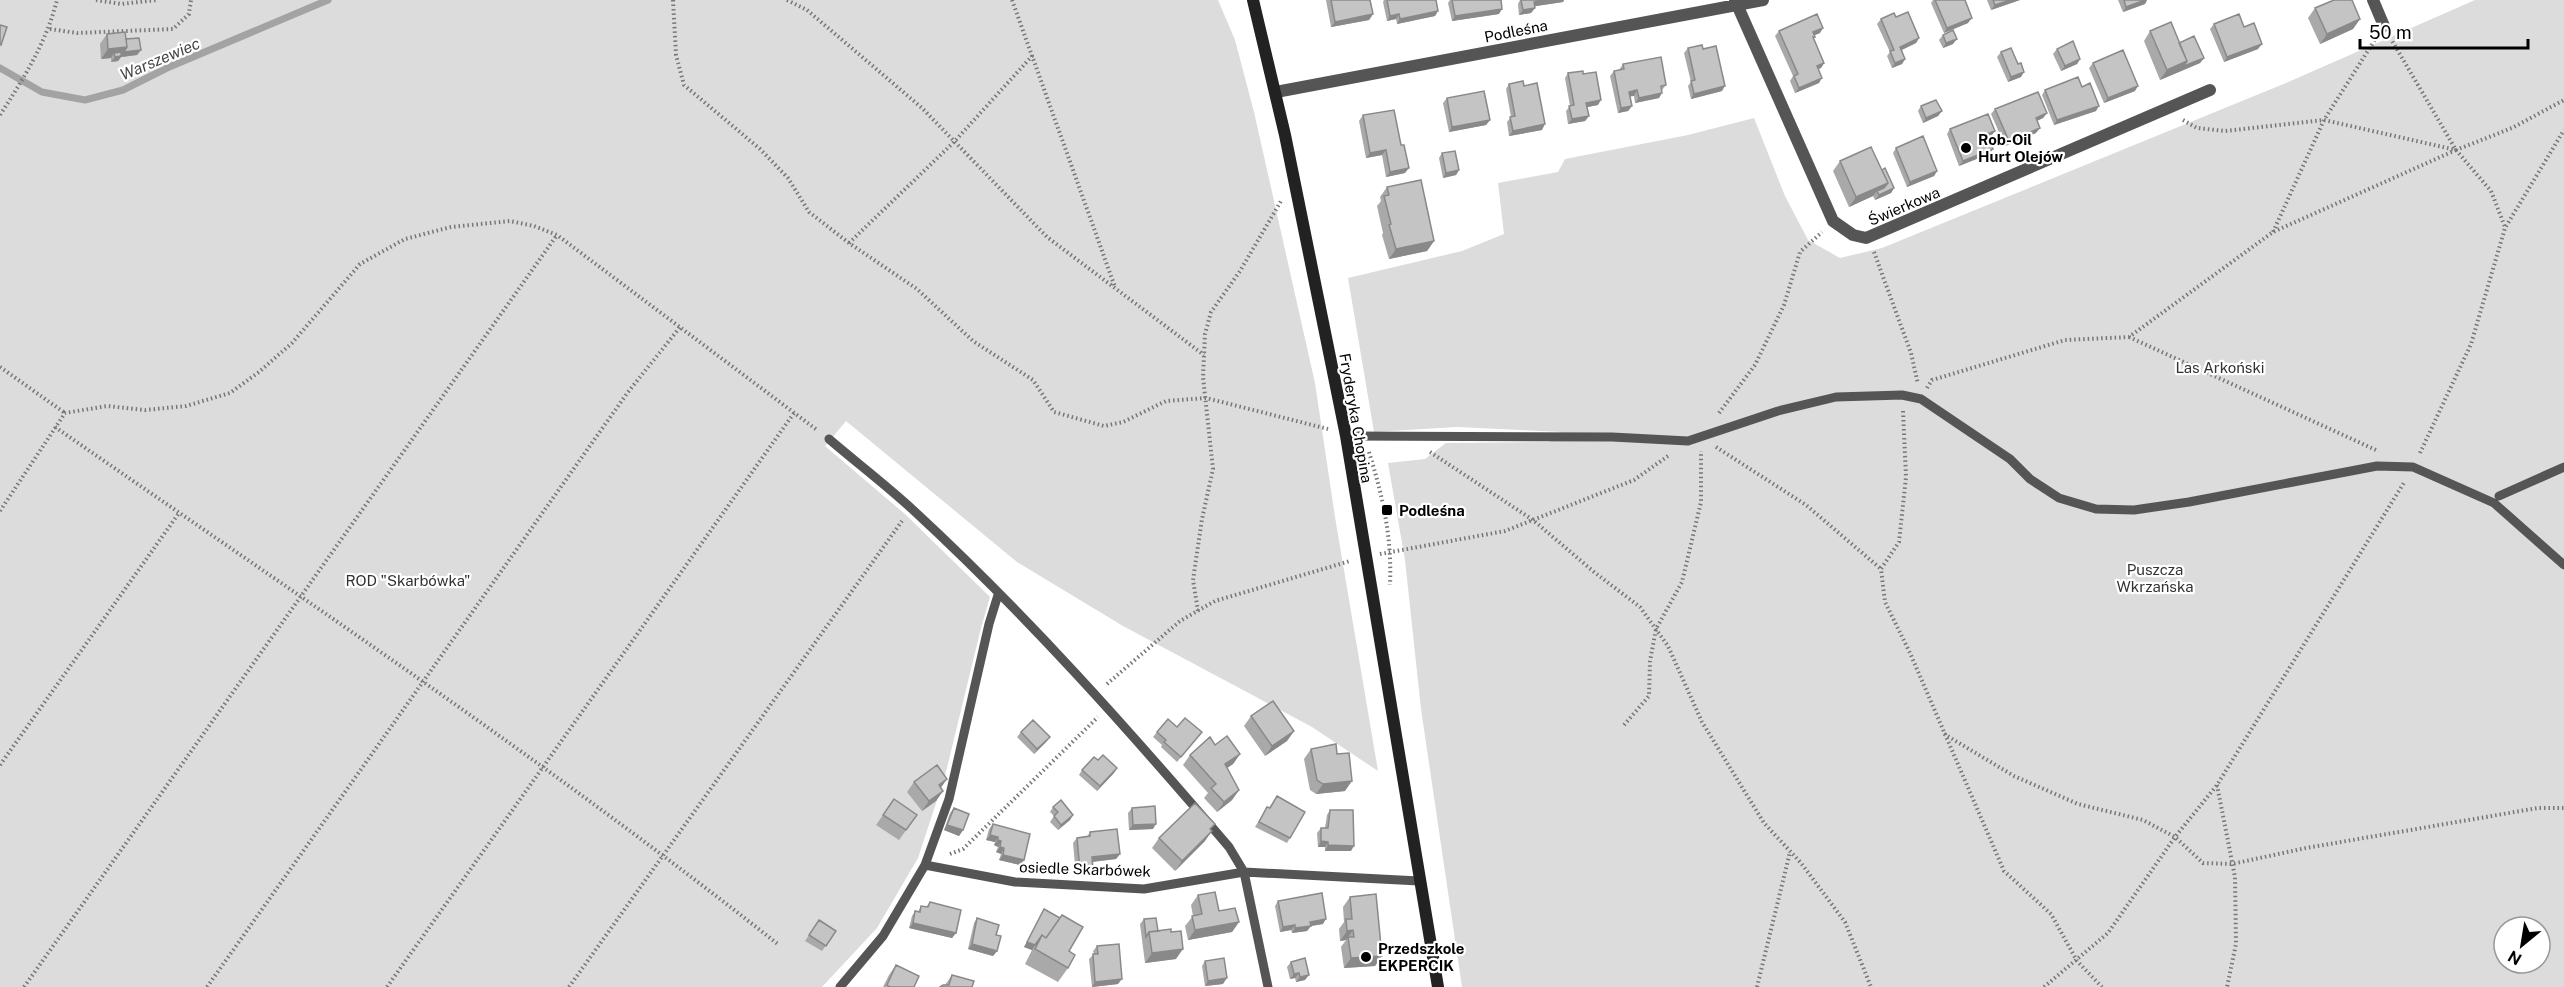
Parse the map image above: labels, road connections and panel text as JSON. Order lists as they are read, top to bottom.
{
  "streets": {
    "street": ["Podleśna", "Świerkowa", "Fryderyka Chopina"],
    "lane": ["osiedle Skarbówek"]
  },
  "crossings": [
    ["Podleśna", "Fryderyka Chopina"],
    ["Fryderyka Chopina", "osiedle Skarbówek"]
  ],
  "water": ["Warszewiec"],
  "parks": ["Las Arkoński", "Puszcza Wkrzańska", "ROD \"Skarbówka\""],
  "places": {
    "other": ["Rob-Oil Hurt Olejów", "Przedszkole EKPERCIK"],
    "transit": ["Podleśna"]
  },
  "scale_bar": "50 m",
  "north": "bottom left"
}
